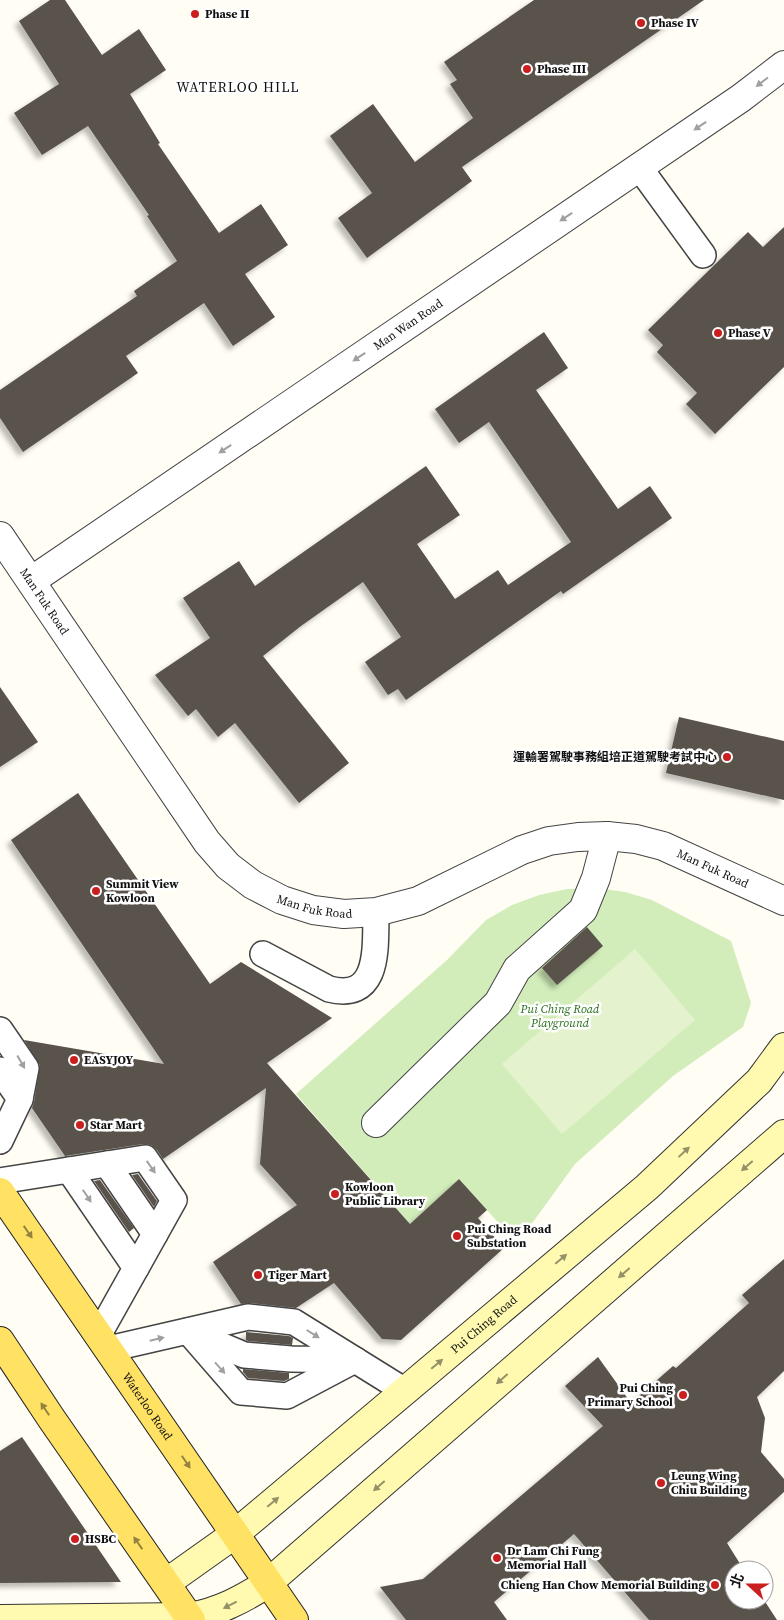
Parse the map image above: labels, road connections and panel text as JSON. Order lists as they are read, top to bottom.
{
  "streets": {
    "main road": ["Pui Ching Road", "Waterloo Road"],
    "street": ["Man Wan Road", "Man Fuk Road"]
  },
  "crossings": [
    ["Man Wan Road", "Man Fuk Road"],
    ["Pui Ching Road", "Waterloo Road"]
  ],
  "one_way": ["Man Wan Road"],
  "districts": ["WATERLOO HILL"],
  "parks": ["Pui Ching Road Playground"],
  "places": [
    "Phase II",
    "Phase IV",
    "Phase III",
    "Phase V",
    "運輸署駕駛事務組培正道駕駛考試中心",
    "Summit View Kowloon",
    "EASYJOY",
    "Star Mart",
    "Kowloon Public Library",
    "Pui Ching Road Substation",
    "Tiger Mart",
    "Pui Ching Primary School",
    "Leung Wing Chiu Building",
    "HSBC",
    "Dr Lam Chi Fung Memorial Hall",
    "Chieng Han Chow Memorial Building"
  ],
  "north": "left"
}
